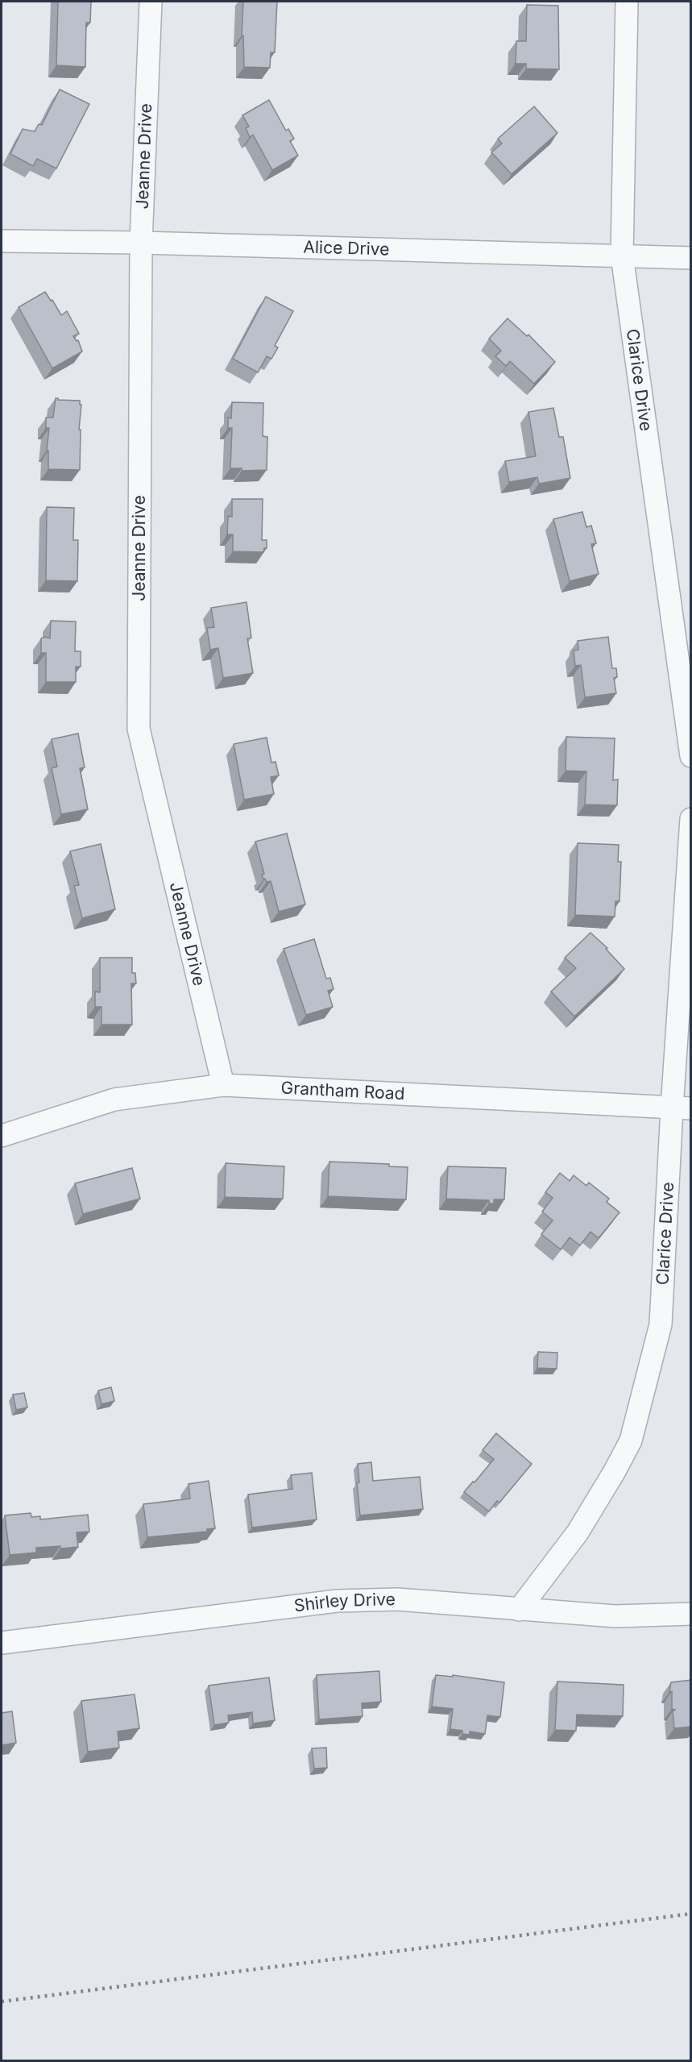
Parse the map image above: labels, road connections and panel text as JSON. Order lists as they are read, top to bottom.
{
  "streets": {
    "street": [
      "Jeanne Drive",
      "Alice Drive",
      "Clarice Drive",
      "Grantham Road",
      "Shirley Drive"
    ]
  },
  "crossings": [
    ["Jeanne Drive", "Alice Drive"],
    ["Jeanne Drive", "Grantham Road"],
    ["Alice Drive", "Clarice Drive"],
    ["Clarice Drive", "Grantham Road"],
    ["Clarice Drive", "Shirley Drive"]
  ]
}
